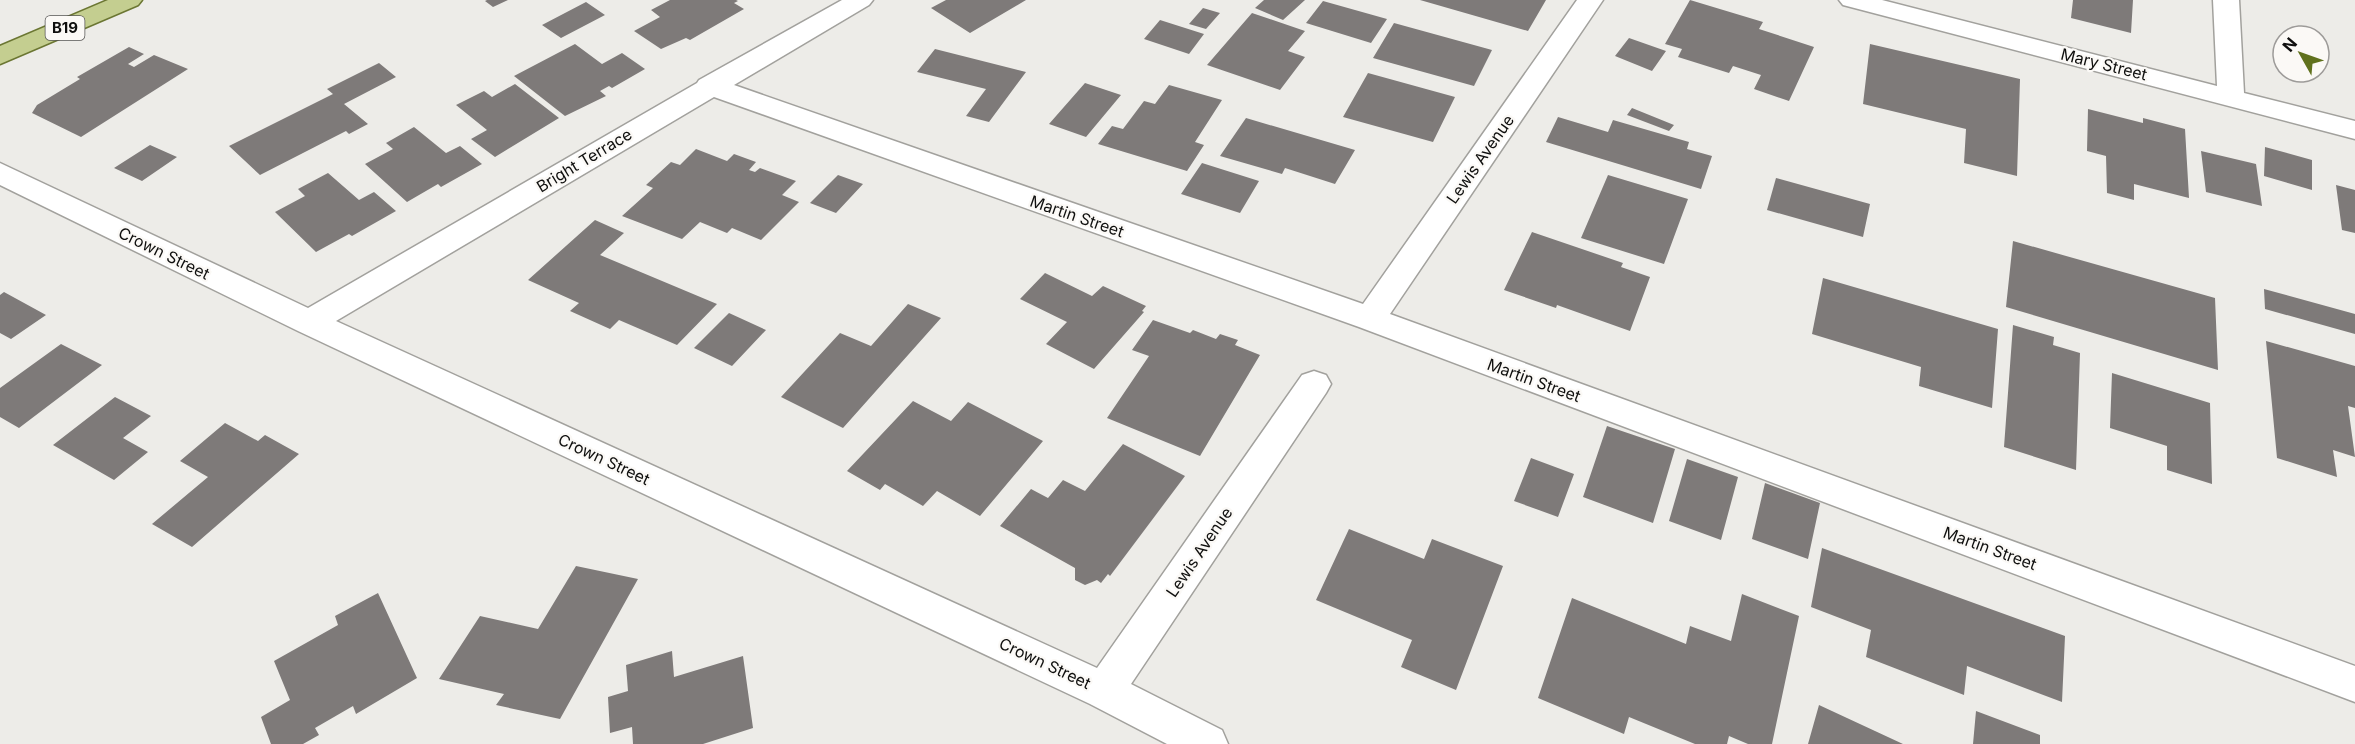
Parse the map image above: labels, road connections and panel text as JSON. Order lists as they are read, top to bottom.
{
  "streets": {
    "main road": ["B19"],
    "street": [
      "Mary Street",
      "Lewis Avenue",
      "Bright Terrace",
      "Martin Street",
      "Crown Street"
    ]
  },
  "crossings": [
    ["Lewis Avenue", "Martin Street"],
    ["Lewis Avenue", "Crown Street"],
    ["Bright Terrace", "Martin Street"],
    ["Bright Terrace", "Crown Street"]
  ],
  "north": "top left"
}
